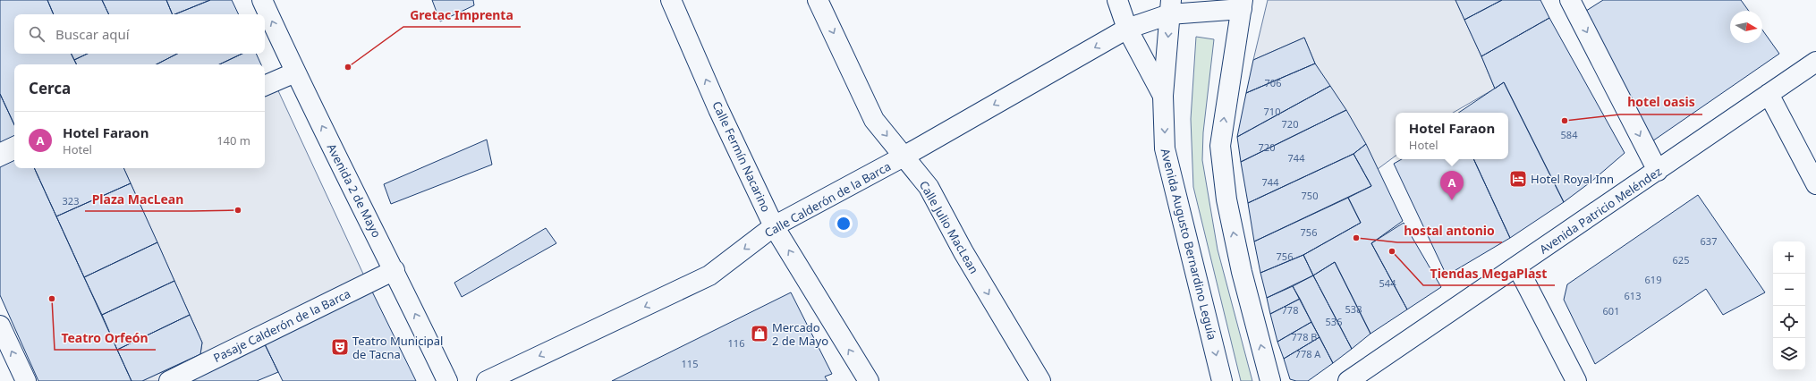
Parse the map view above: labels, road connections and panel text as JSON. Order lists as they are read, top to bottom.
{
  "streets": {
    "street": [
      "Calle Fermín Nacarino",
      "Avenida 2 de Mayo",
      "Calle Calderón de la Barca",
      "Avenida Patricio Meléndez",
      "Calle Julio MacLean",
      "Avenida Augusto Bernardino Leguía",
      "Pasaje Calderón de la Barca"
    ]
  },
  "crossings": [
    ["Calle Fermín Nacarino", "Calle Calderón de la Barca"],
    ["Avenida 2 de Mayo", "Pasaje Calderón de la Barca"],
    ["Calle Calderón de la Barca", "Calle Julio MacLean"],
    ["Calle Calderón de la Barca", "Avenida Augusto Bernardino Leguía"]
  ],
  "one_way": [
    "Calle Fermín Nacarino",
    "Avenida 2 de Mayo",
    "Calle Calderón de la Barca",
    "Calle Julio MacLean"
  ],
  "places": {
    "other": [
      "Gretac Imprenta",
      "hotel oasis",
      "Plaza MacLean",
      "hostal antonio",
      "Tiendas MegaPlast",
      "Teatro Orfeón"
    ],
    "hotel": ["Hotel Royal Inn"],
    "shop": ["Mercado 2 de Mayo"],
    "theatre": ["Teatro Municipal de Tacna"]
  },
  "house_numbers": [
    "706",
    "710",
    "720",
    "584",
    "720",
    "744",
    "744",
    "750",
    "323",
    "756",
    "637",
    "756",
    "625",
    "619",
    "544",
    "613",
    "538",
    "778",
    "601",
    "536",
    "778 B",
    "116",
    "778 A",
    "115"
  ],
  "north": "right",
  "page": {
    "search": "Buscar aquí",
    "heading": "Cerca",
    "list": [
      {
        "mark": "A",
        "name": "Hotel Faraon",
        "note": "Hotel",
        "value": "140 m"
      }
    ],
    "popup": ["Hotel Faraon", "Hotel"],
    "pins": "A",
    "map_buttons": ["+", "−"]
  }
}
